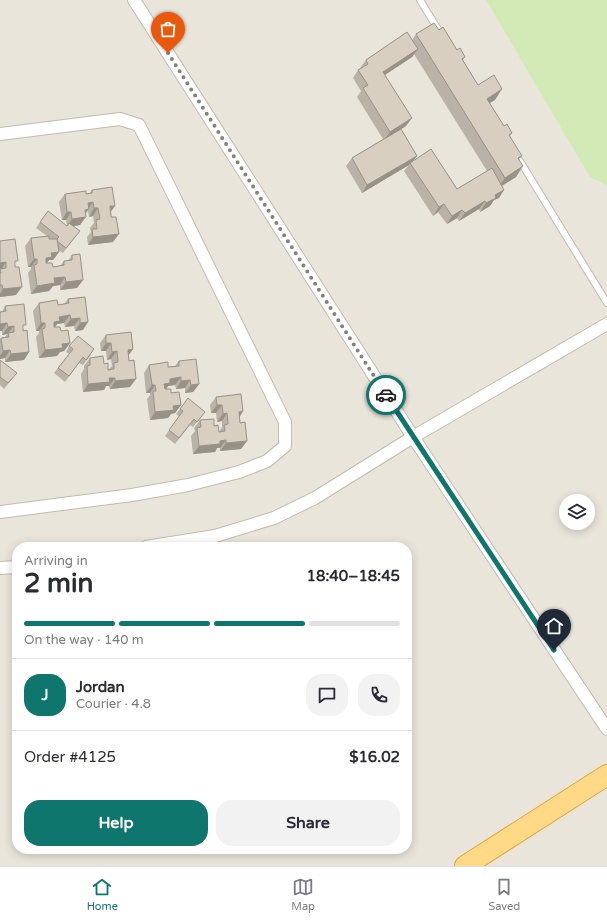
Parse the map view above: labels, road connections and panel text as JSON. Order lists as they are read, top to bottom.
{
  "page": {
    "heading": ["2 min", "Arriving in", "18:40–18:45"],
    "panel": [
      "Jordan",
      "Courier · 4.8",
      "Order #4125",
      "$16.02"
    ],
    "bar": "On the way · 140 m",
    "round": "J",
    "buttons": ["Help", "Share"],
    "tabs": ["Home", "Map", "Saved"]
  }
}
